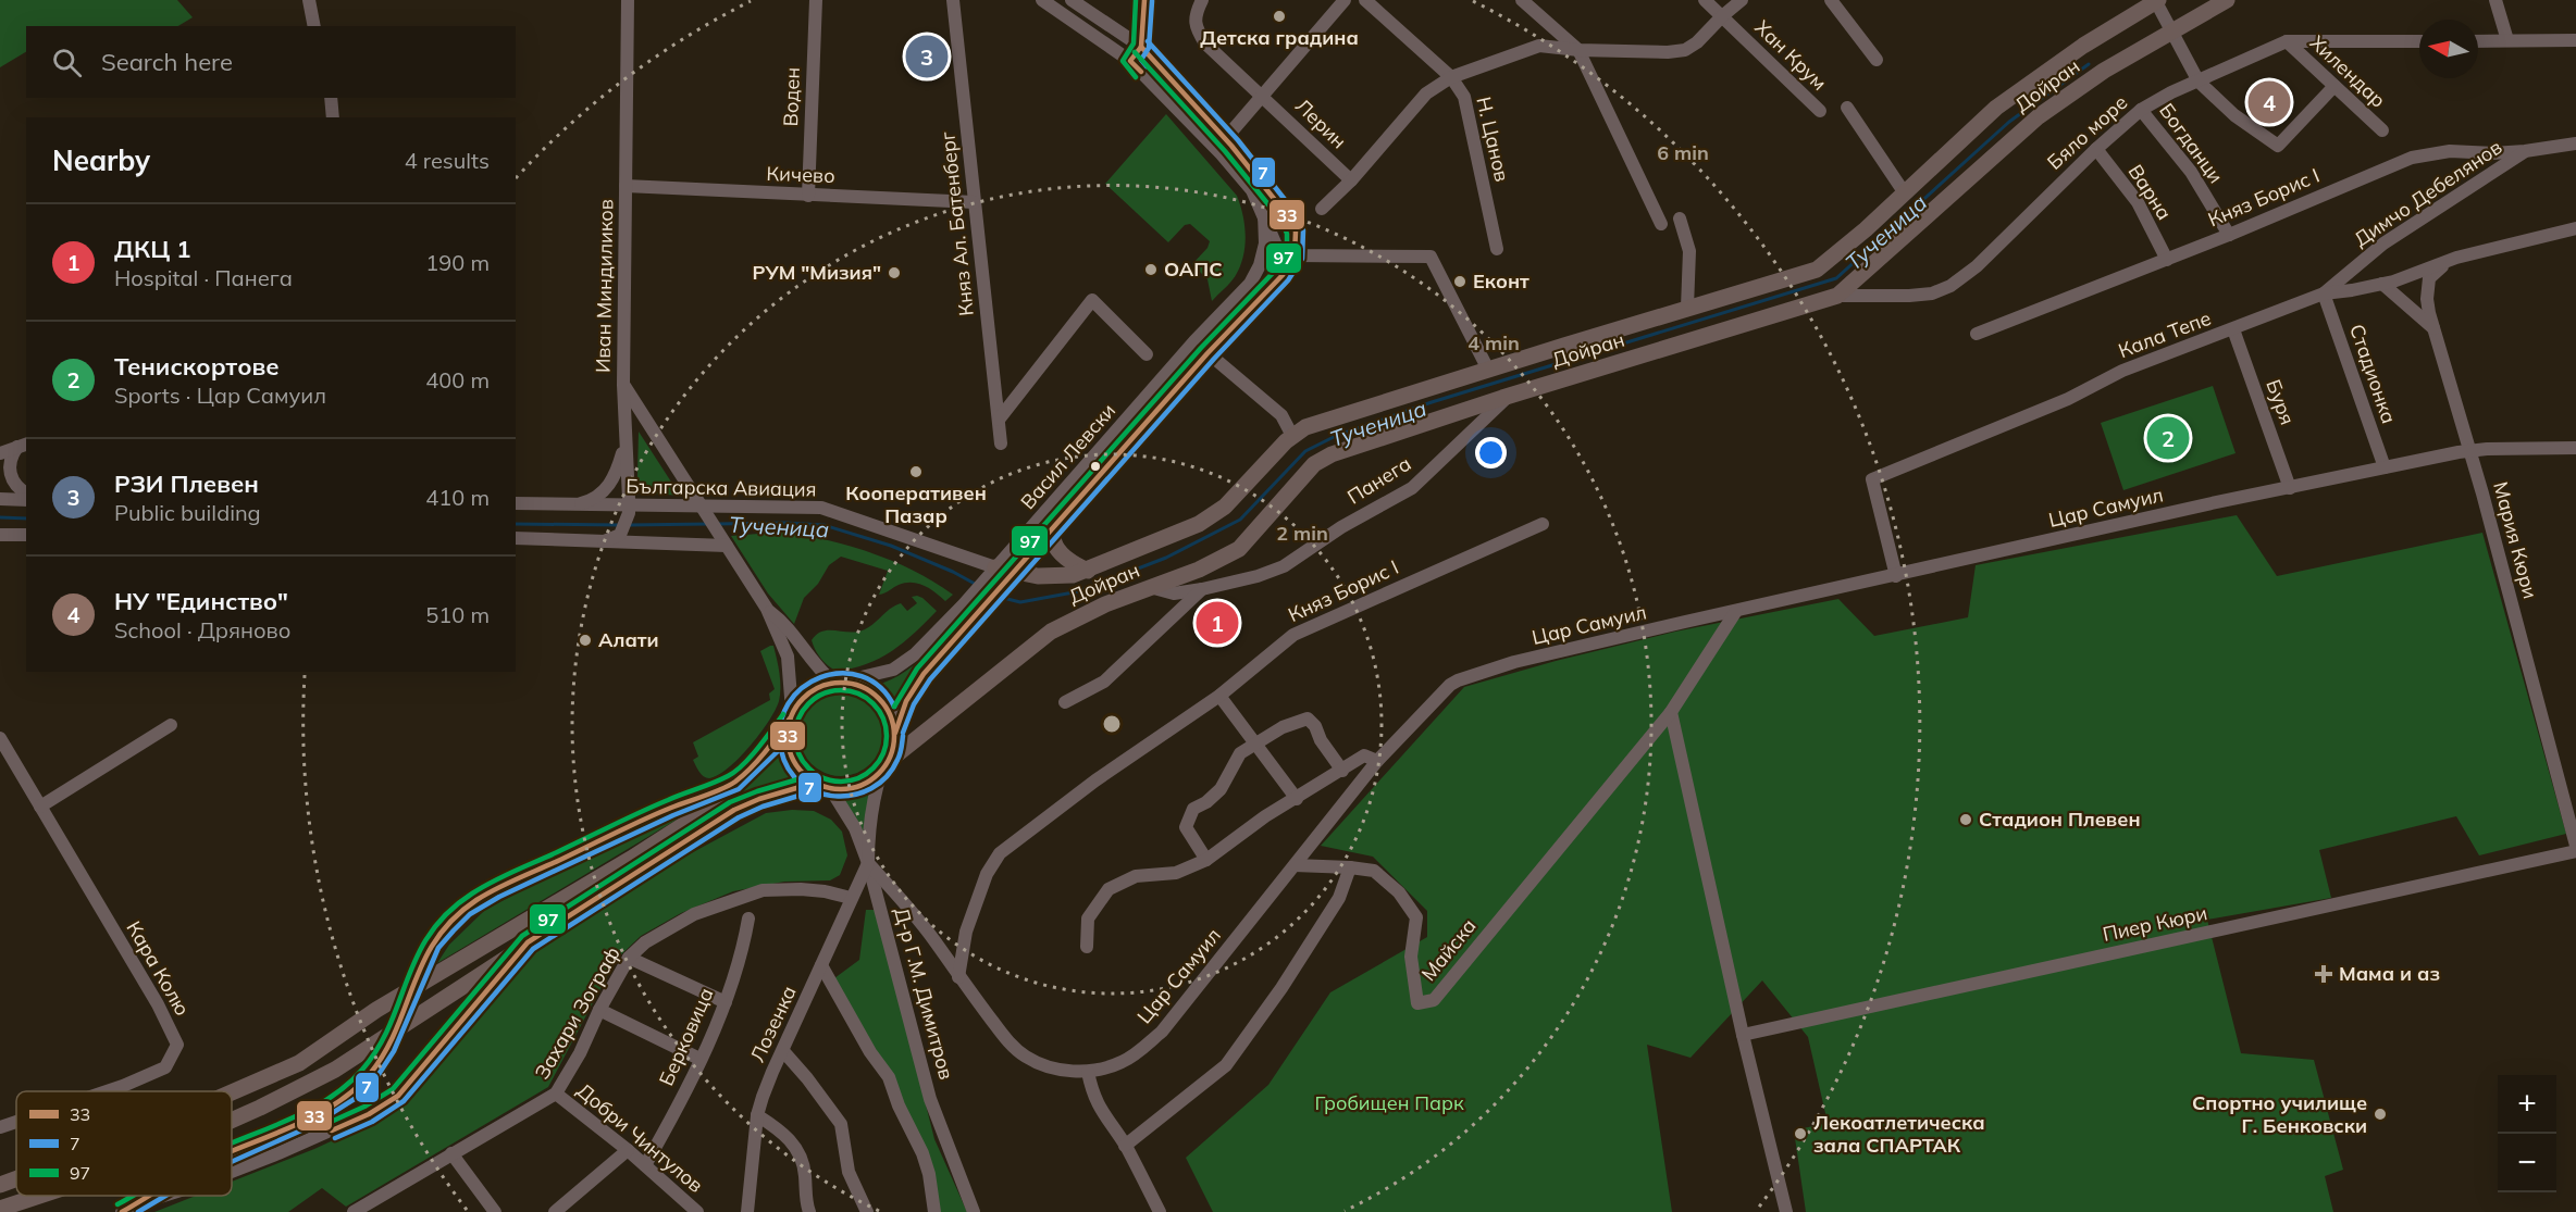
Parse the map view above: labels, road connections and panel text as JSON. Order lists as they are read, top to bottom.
{
  "streets": {
    "main road": ["Дойран"],
    "street": [
      "Хан Крум",
      "Хилендар",
      "Воден",
      "Лерин",
      "Бяло море",
      "Н. Цанов",
      "Богданци",
      "Кичево",
      "Варна",
      "Димчо Дебелянов",
      "Княз Борис I",
      "Княз Ал. Батенберг",
      "Иван Миндиликов",
      "Кала Тепе",
      "Стадионка",
      "Буря",
      "Васил Левски",
      "Панега",
      "Българска Авиация",
      "Цар Самуил",
      "Мария Кюри",
      "Пиер Кюри",
      "Майска",
      "Кара Колю",
      "Д-р Г.М. Димитров",
      "Захари Зограф",
      "Лозенка",
      "Берковица",
      "Добри Чинтулов"
    ]
  },
  "crossings": [
    ["Хилендар", "Бяло море"],
    ["Дойран", "Бяло море"],
    ["Дойран", "Иван Миндиликов"],
    ["Дойран", "Васил Левски"],
    ["Дойран", "Панега"],
    ["Дойран", "Българска Авиация"],
    ["Дойран", "Д-р Г.М. Димитров"],
    ["Воден", "Кичево"],
    ["Бяло море", "Богданци"],
    ["Бяло море", "Варна"],
    ["Богданци", "Княз Борис I"],
    ["Кичево", "Княз Ал. Батенберг"],
    ["Кичево", "Иван Миндиликов"],
    ["Варна", "Княз Борис I"],
    ["Димчо Дебелянов", "Княз Борис I"],
    ["Димчо Дебелянов", "Кала Тепе"],
    ["Димчо Дебелянов", "Стадионка"],
    ["Княз Борис I", "Цар Самуил"],
    ["Иван Миндиликов", "Васил Левски"],
    ["Иван Миндиликов", "Българска Авиация"],
    ["Иван Миндиликов", "Д-р Г.М. Димитров"],
    ["Кала Тепе", "Стадионка"],
    ["Кала Тепе", "Буря"],
    ["Кала Тепе", "Цар Самуил"],
    ["Кала Тепе", "Мария Кюри"],
    ["Стадионка", "Цар Самуил"],
    ["Буря", "Цар Самуил"],
    ["Васил Левски", "Българска Авиация"],
    ["Васил Левски", "Д-р Г.М. Димитров"],
    ["Цар Самуил", "Мария Кюри"],
    ["Цар Самуил", "Майска"],
    ["Цар Самуил", "Д-р Г.М. Димитров"],
    ["Цар Самуил", "Лозенка"],
    ["Д-р Г.М. Димитров", "Лозенка"],
    ["Захари Зограф", "Лозенка"],
    ["Захари Зограф", "Добри Чинтулов"],
    ["Берковица", "Добри Чинтулов"]
  ],
  "water": ["Тученица"],
  "parks": ["Гробищен Парк"],
  "places": {
    "other": [
      "Детска градина",
      "ОАПС",
      "РУМ \"Мизия\"",
      "Еконт",
      "Кооперативен Пазар",
      "Алати",
      "Стадион Плевен",
      "Спортно училище Г. Бенковски",
      "Лекоатлетическа зала СПАРТАК"
    ],
    "health": ["Мама и аз"]
  },
  "lines": ["transit line 33", "transit line 97", "transit line 7"],
  "legend": ["33", "7", "97"],
  "north": "left",
  "page": {
    "search": "Search here",
    "pins": [
      "3",
      "4",
      "2",
      "1"
    ],
    "heading": ["Nearby", "4 results"],
    "list": [
      {
        "mark": "1",
        "name": "ДКЦ 1",
        "note": "Hospital · Панега",
        "value": "190 m"
      },
      {
        "mark": "2",
        "name": "Тенискортове",
        "note": "Sports · Цар Самуил",
        "value": "400 m"
      },
      {
        "mark": "3",
        "name": "РЗИ Плевен",
        "note": "Public building",
        "value": "410 m"
      },
      {
        "mark": "4",
        "name": "НУ \"Единство\"",
        "note": "School · Дряново",
        "value": "510 m"
      }
    ],
    "map_buttons": ["+", "−"]
  },
  "rings": ["6 min", "4 min", "2 min"]
}
